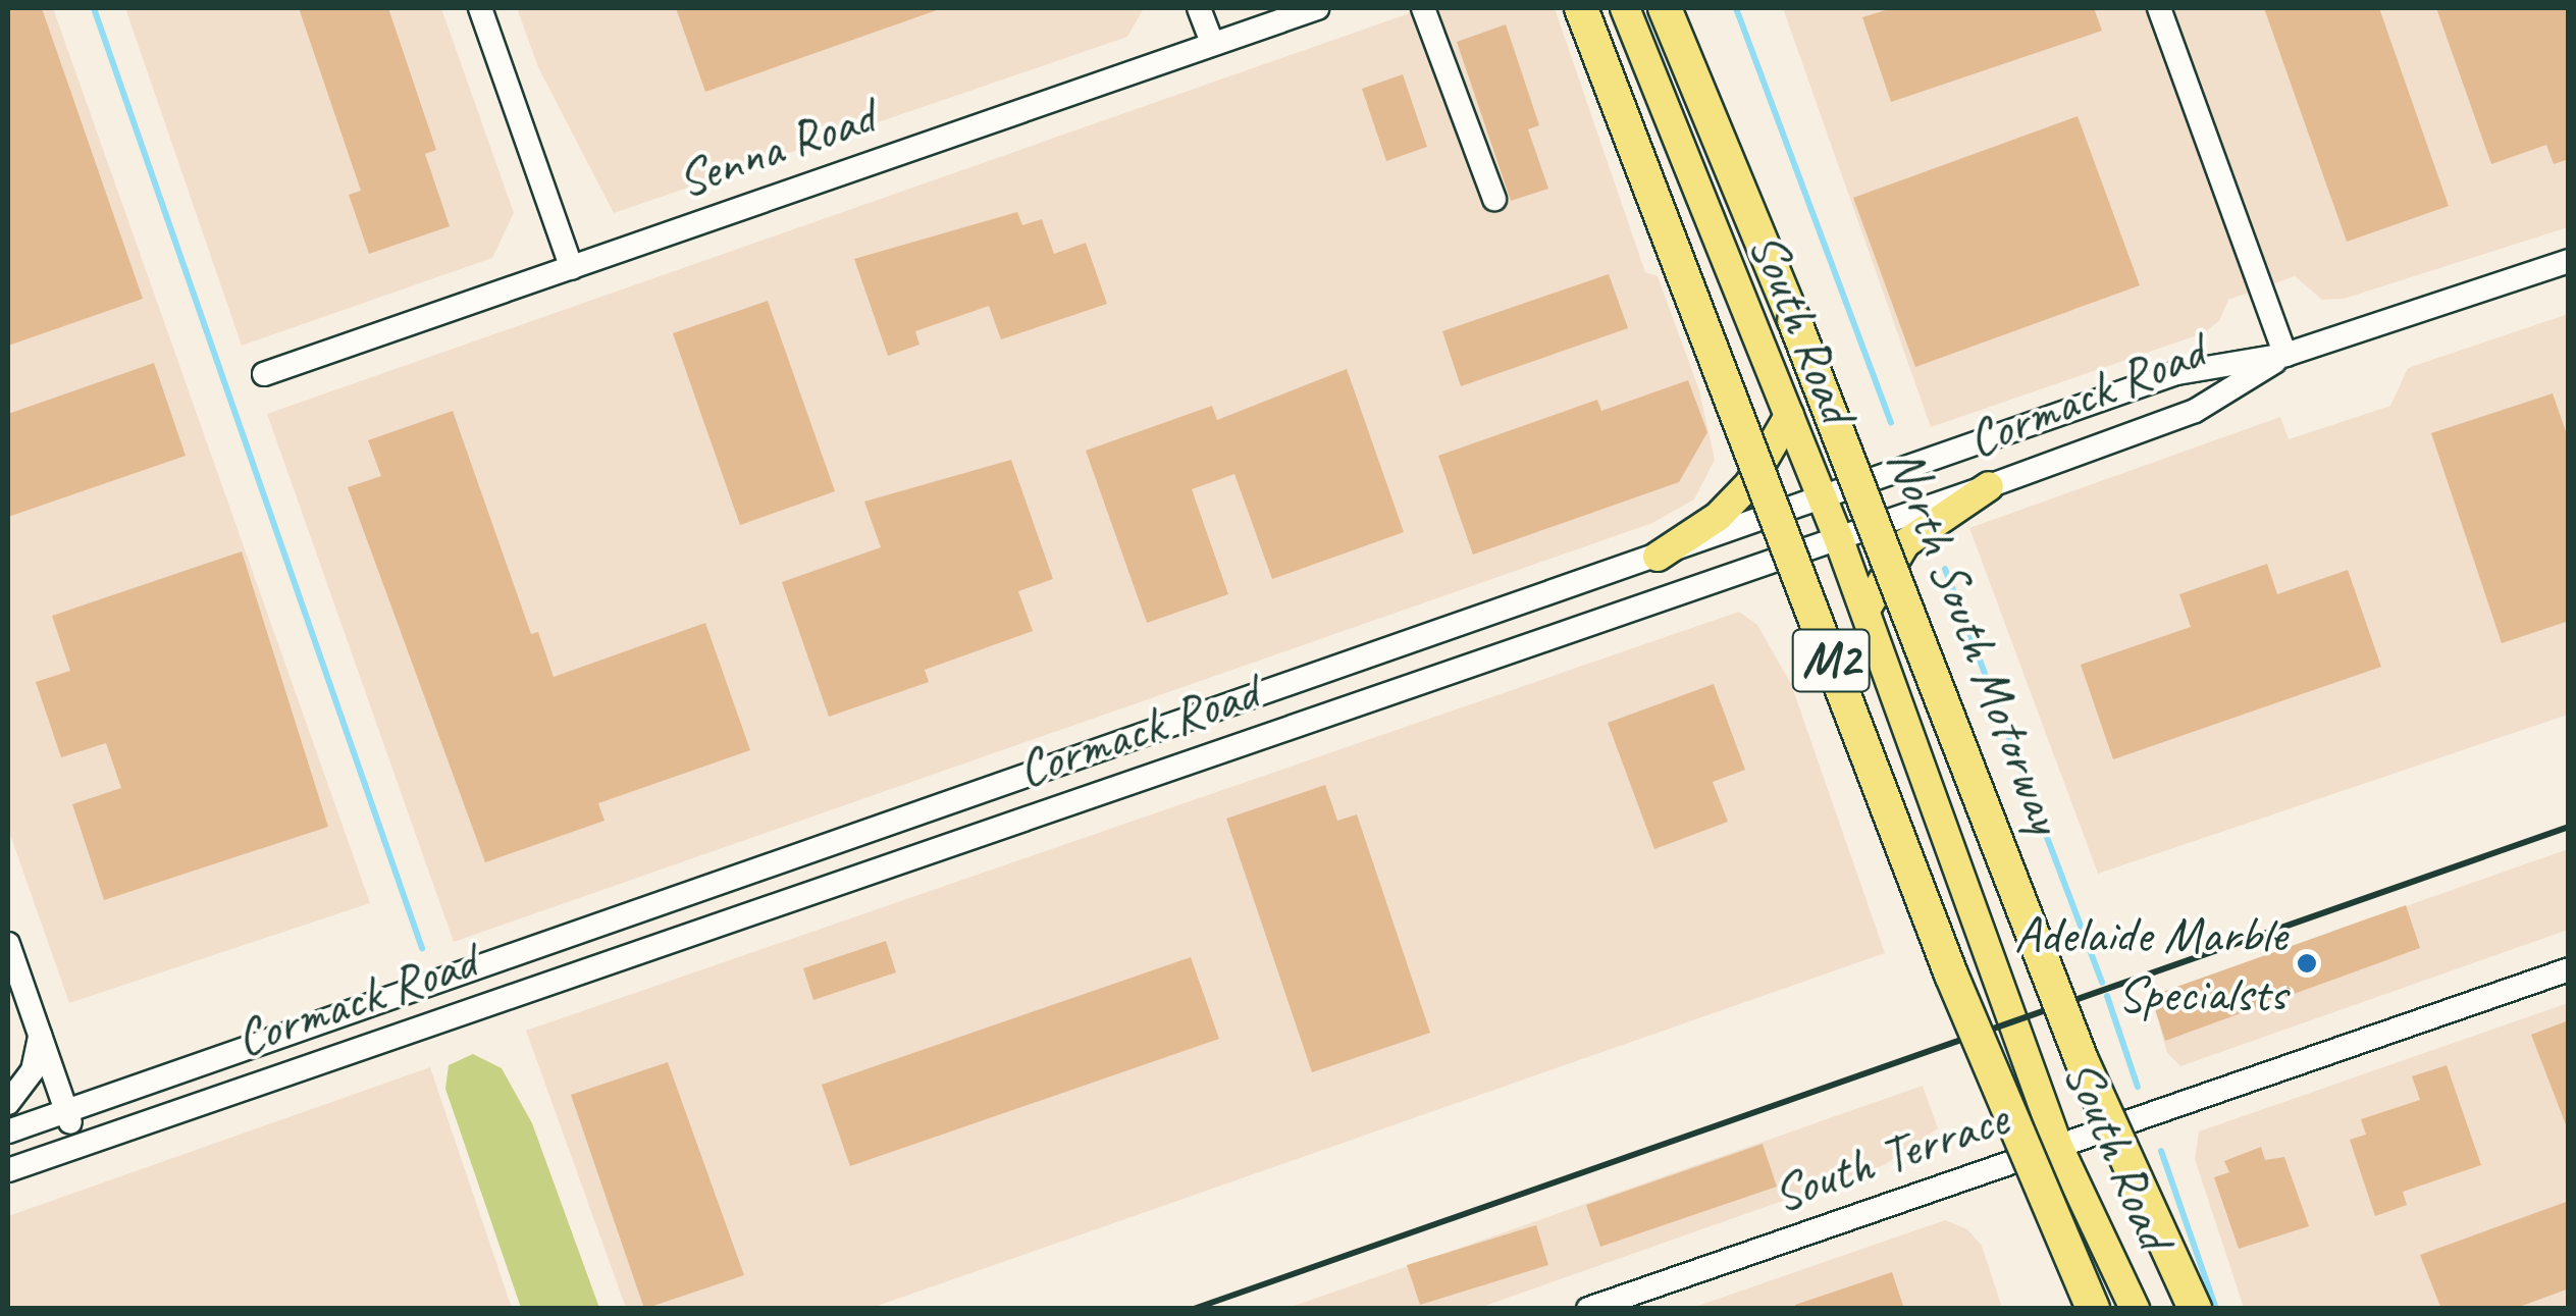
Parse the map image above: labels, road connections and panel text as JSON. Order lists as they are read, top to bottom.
{
  "streets": {
    "highway": ["North South Motorway", "M2"],
    "main road": ["South Road"],
    "street": ["Senna Road", "Cormack Road", "South Terrace"]
  },
  "crossings": [
    ["South Road", "Cormack Road"],
    ["South Road", "South Terrace"]
  ],
  "places": ["Adelaide Marble Specialsts"]
}
